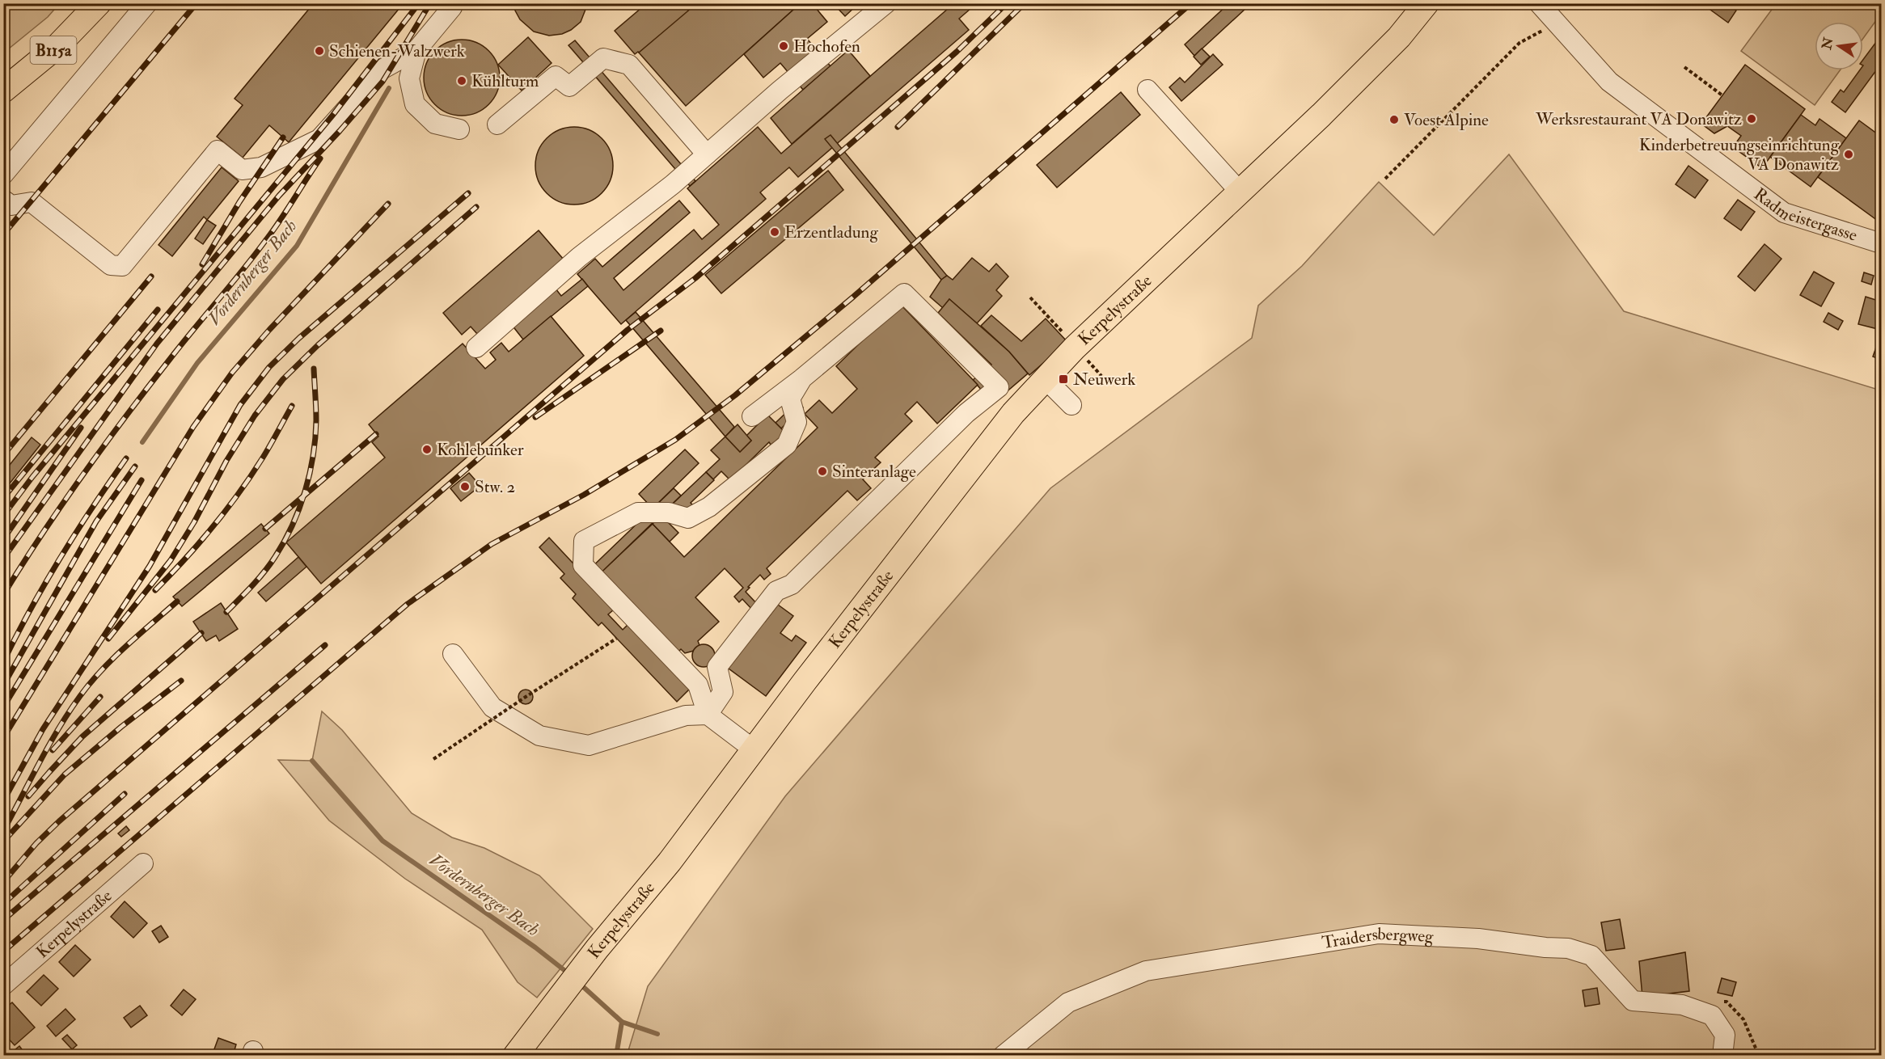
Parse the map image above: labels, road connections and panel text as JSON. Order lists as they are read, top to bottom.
{
  "streets": {
    "main road": ["B115a", "Kerpelystraße"],
    "street": ["Radmeistergasse", "Traidersbergweg"]
  },
  "water": ["Vordernberger Bach"],
  "places": {
    "other": [
      "Hochofen",
      "Schienen-Walzwerk",
      "Kühlturm",
      "Werksrestaurant VA Donawitz",
      "Voest Alpine",
      "Kinderbetreuungseinrichtung VA Donawitz",
      "Erzentladung",
      "Kohlebunker",
      "Sinteranlage",
      "Stw. 2"
    ],
    "transit": ["Neuwerk"]
  },
  "north": "left"
}
